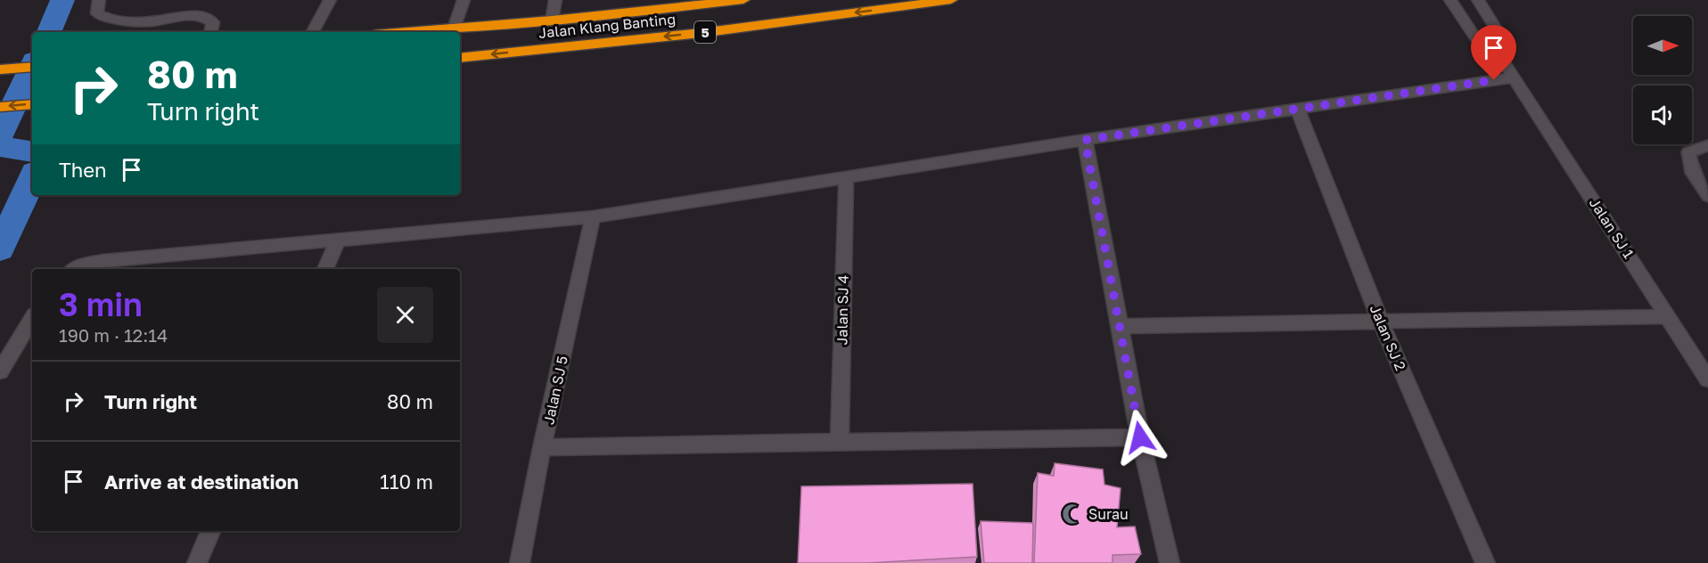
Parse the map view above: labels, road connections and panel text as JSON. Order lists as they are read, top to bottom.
{
  "streets": {
    "highway": ["Jalan Klang Banting", "5"],
    "street": [
      "Jalan SJ 1",
      "Jalan SJ 4",
      "Jalan SJ 2",
      "Jalan SJ 5"
    ]
  },
  "places": {
    "mosque": ["Surau"]
  },
  "north": "right",
  "page": {
    "turn": ["80 m", "Turn right"],
    "then": "Then",
    "heading": ["3 min", "190 m · 12:14"],
    "list": [
      {
        "name": "Turn right",
        "value": "80 m"
      },
      {
        "name": "Arrive at destination",
        "value": "110 m"
      }
    ]
  }
}
